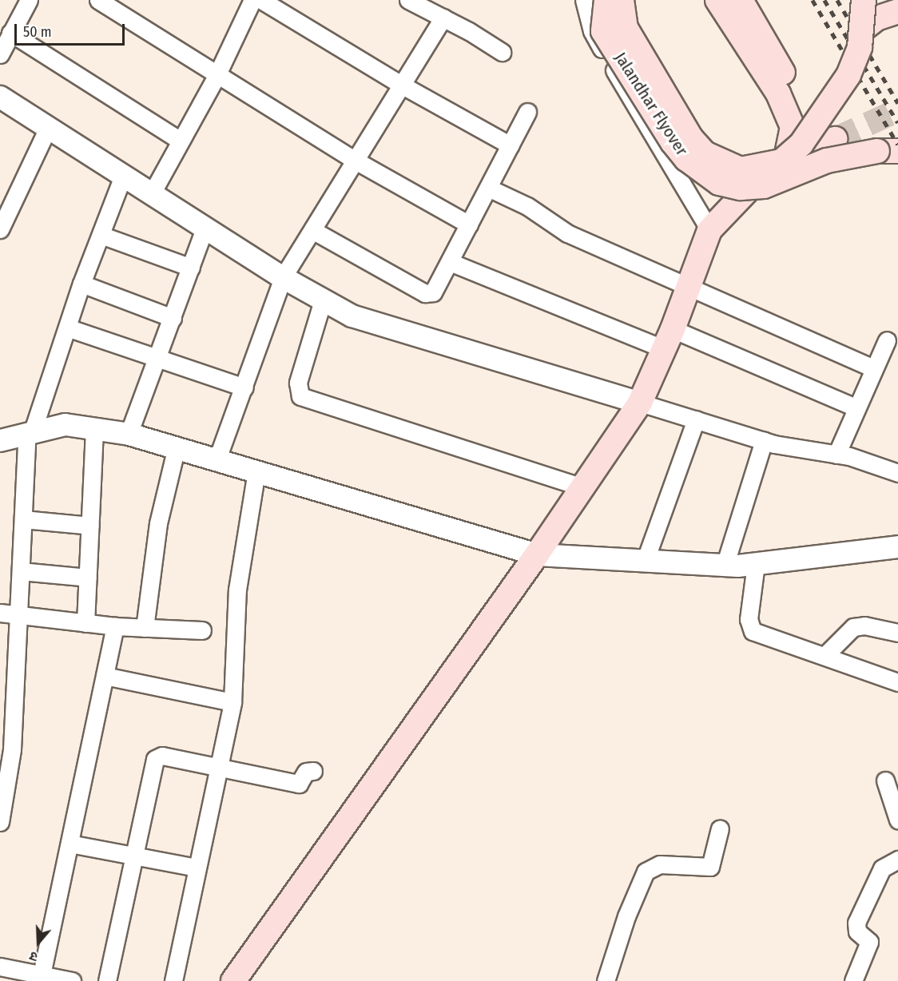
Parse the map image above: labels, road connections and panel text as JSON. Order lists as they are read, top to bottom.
{
  "streets": {
    "main road": ["Jalandhar Flyover"]
  },
  "scale_bar": "50 m",
  "north": "bottom"
}
